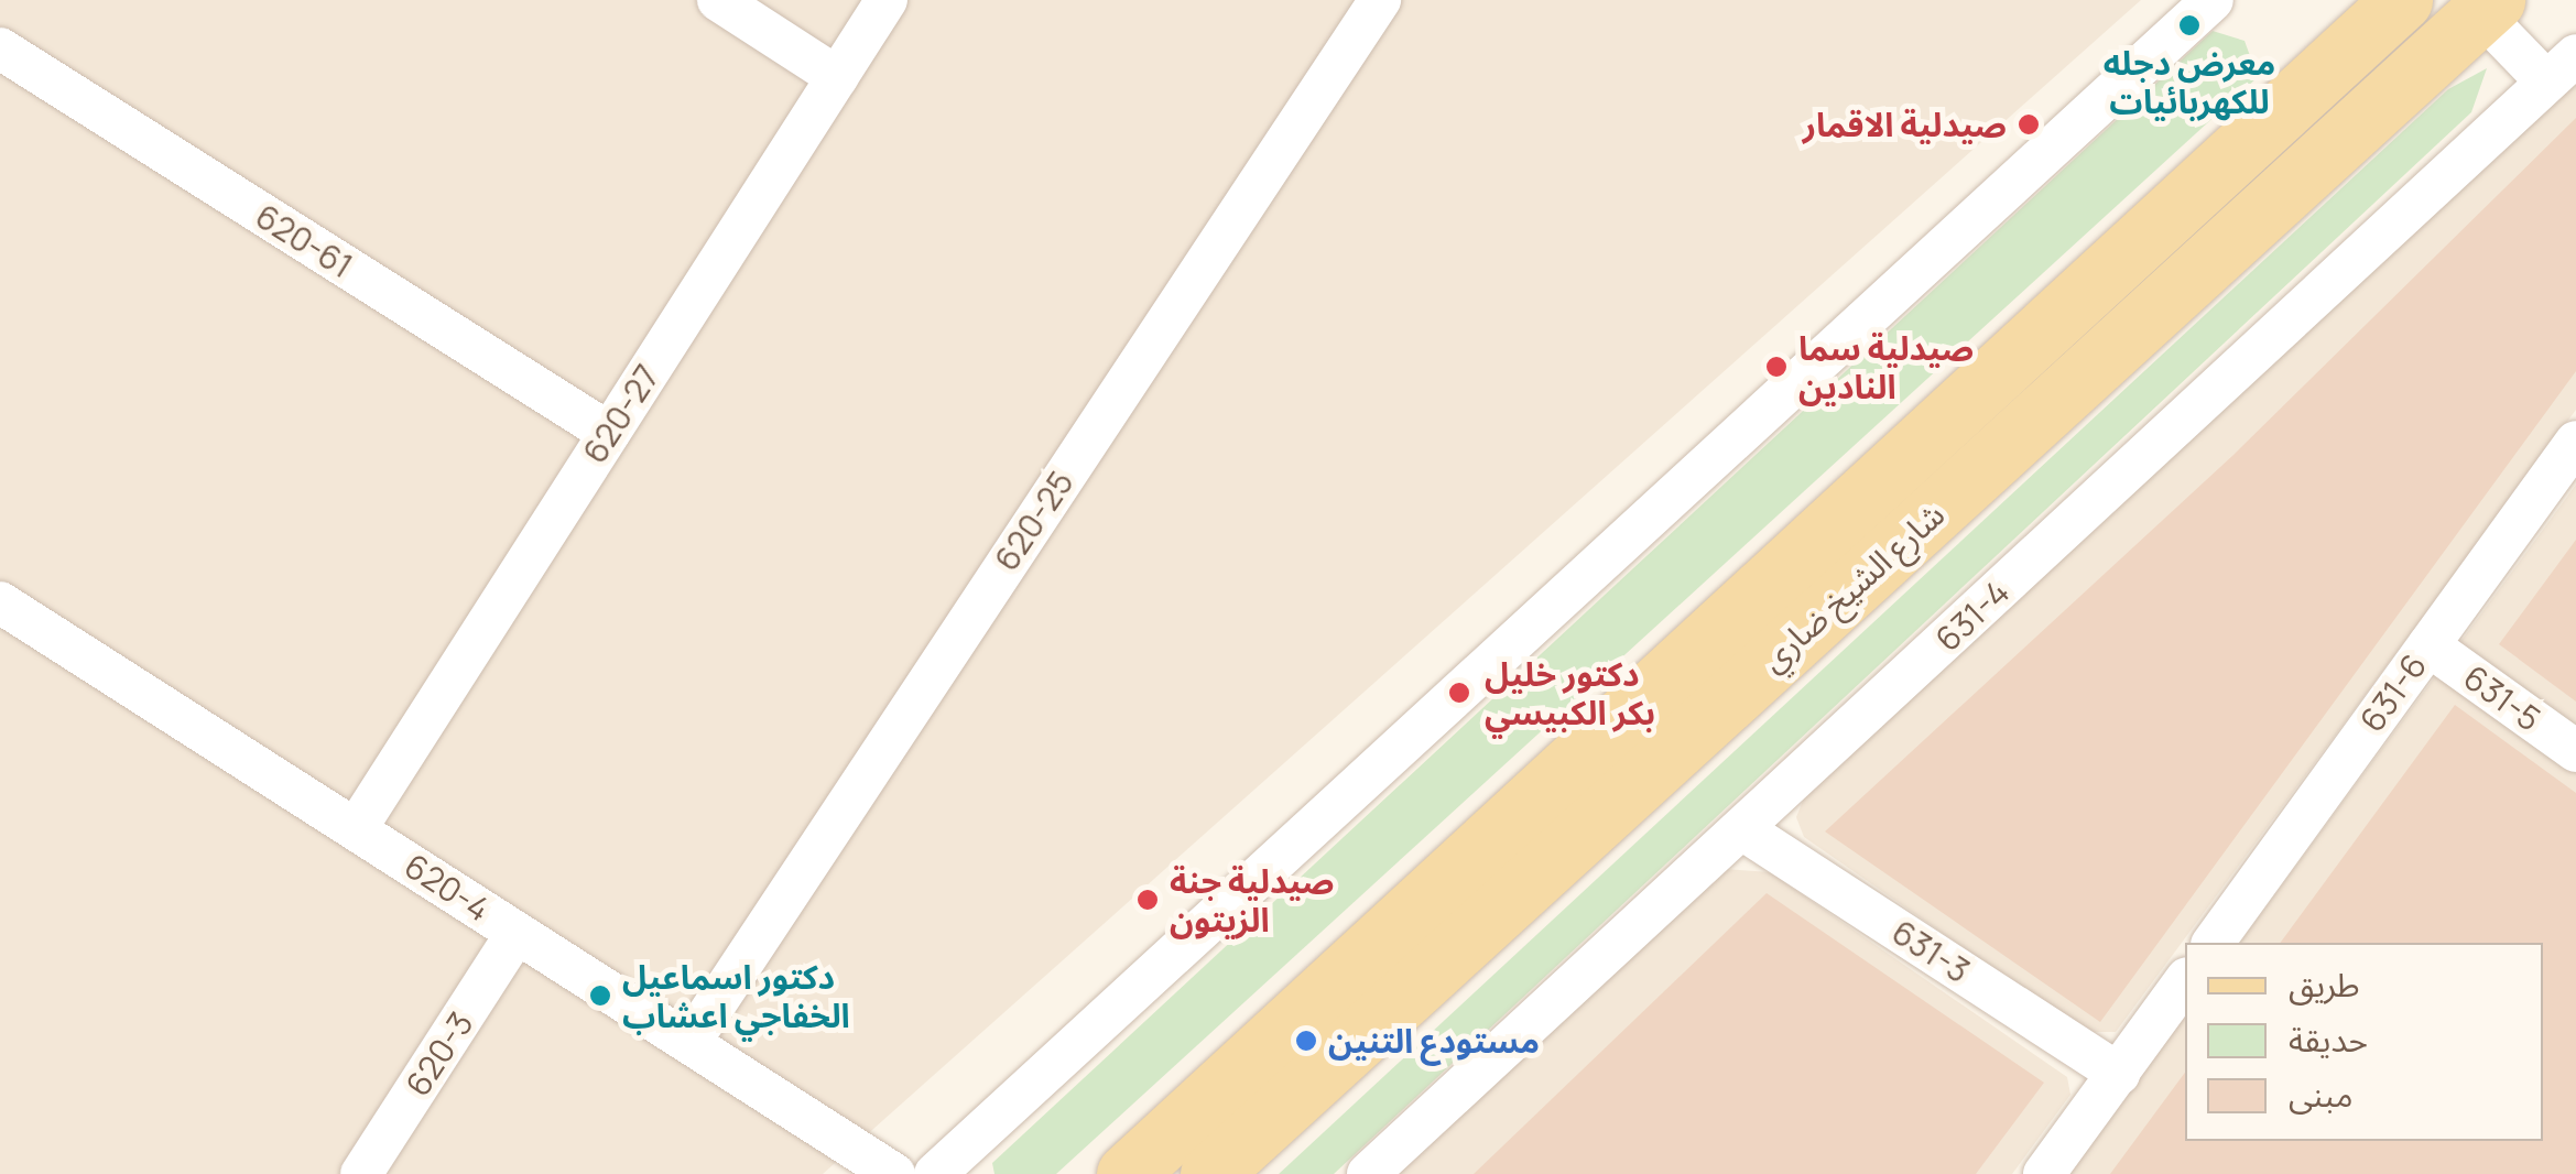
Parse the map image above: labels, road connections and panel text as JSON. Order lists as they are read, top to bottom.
{
  "streets": {
    "main road": ["شارع الشيخ ضاري"],
    "street": [
      "620-61",
      "620-27",
      "620-25",
      "631-4",
      "631-6",
      "631-5",
      "620-4",
      "631-3",
      "620-3"
    ]
  },
  "crossings": [
    ["620-61", "620-27"],
    ["620-27", "620-4"],
    ["620-25", "620-4"],
    ["631-4", "631-3"],
    ["631-6", "631-5"],
    ["620-4", "620-3"]
  ],
  "places": [
    "معرض دجله للكهربائيات",
    "صيدلية الاقمار",
    "صيدلية سما النادين",
    "دكتور خليل بكر الكبيسي",
    "صيدلية جنة الزيتون",
    "دكتور اسماعيل الخفاجي اعشاب",
    "مستودع التنين"
  ],
  "legend": ["طريق", "حديقة", "مبنى"]
}
